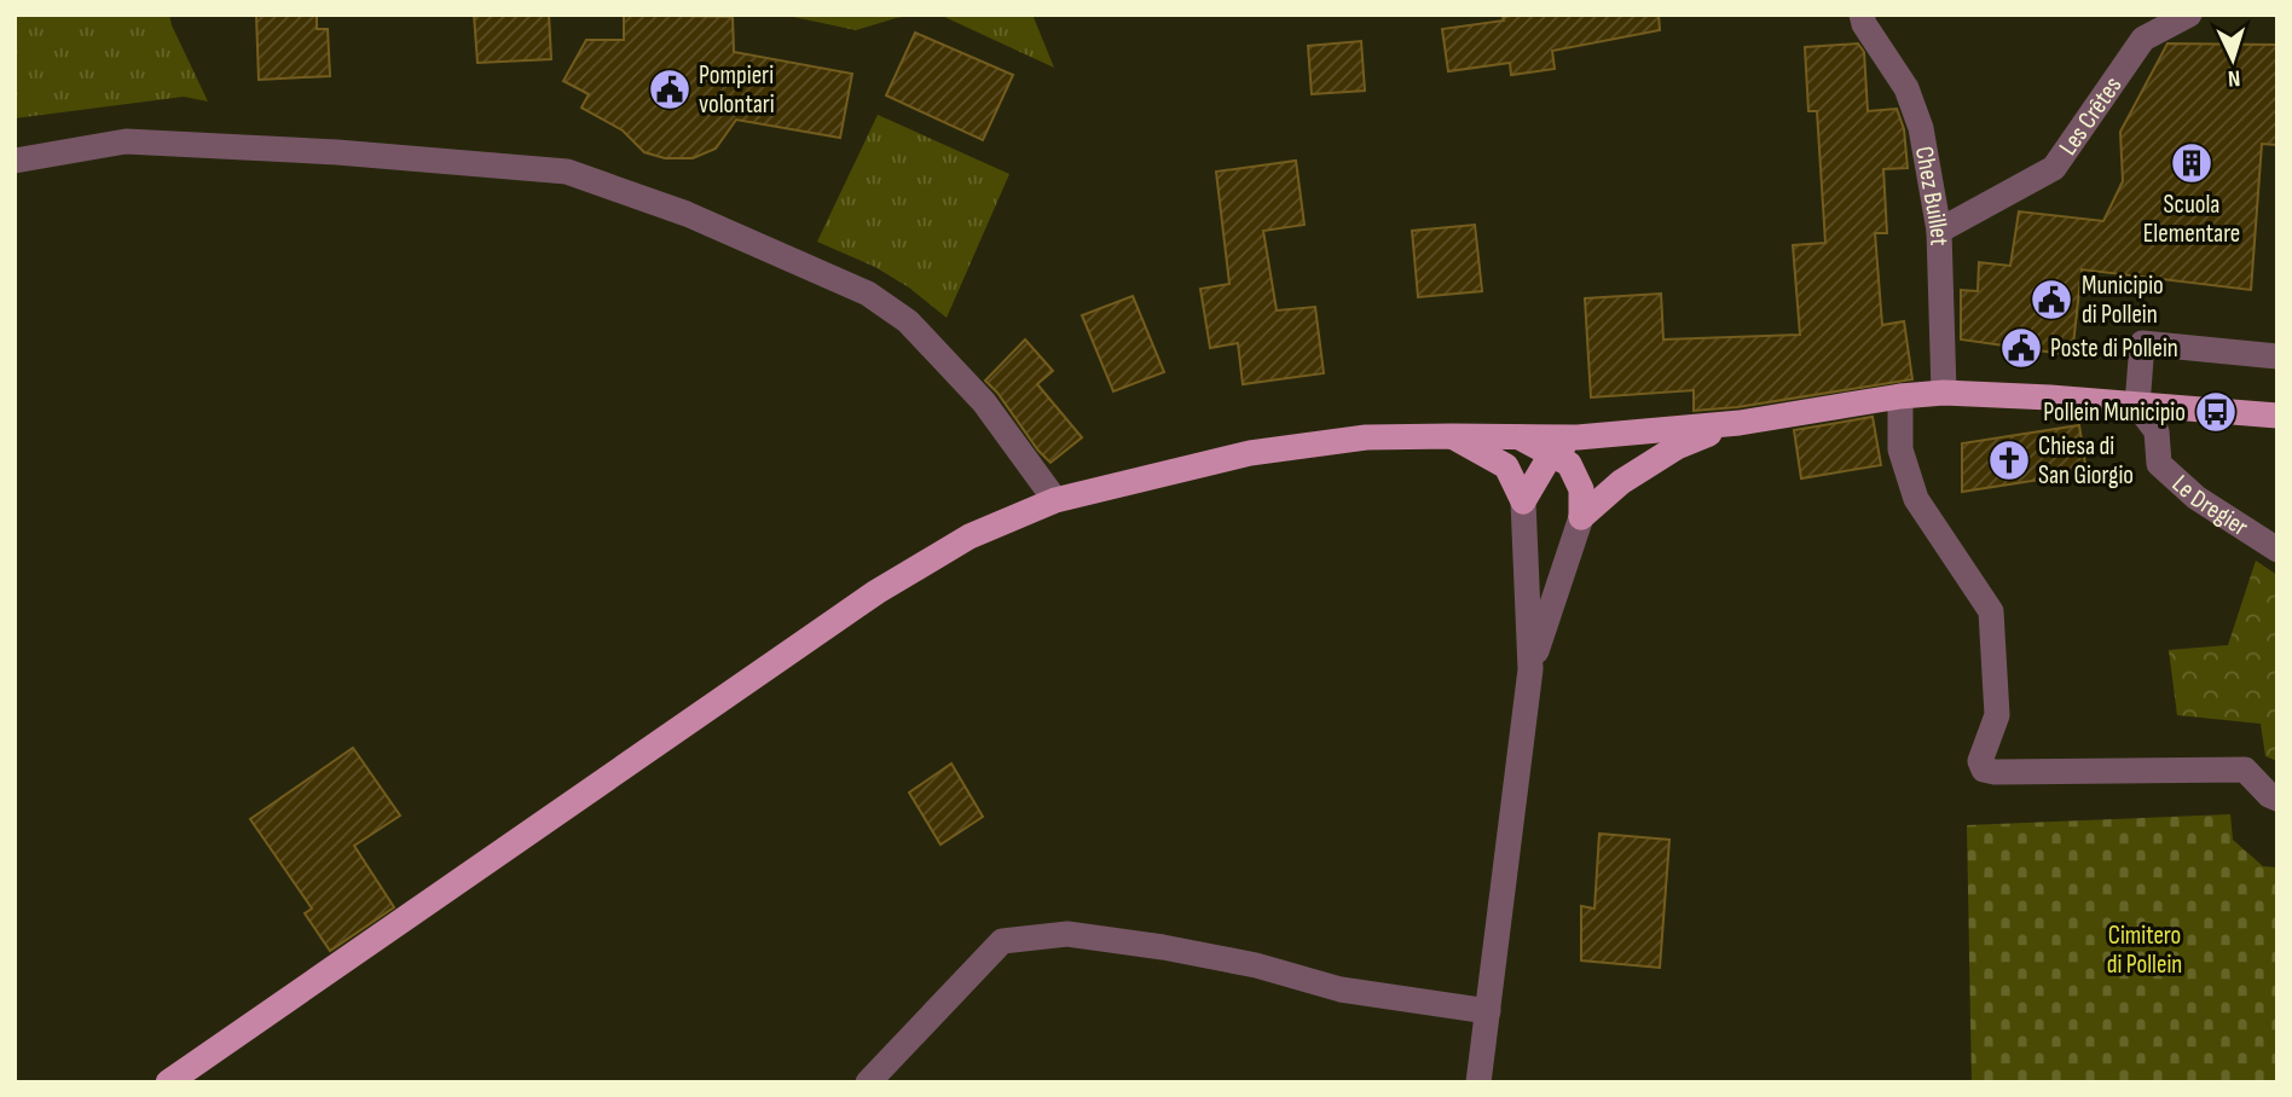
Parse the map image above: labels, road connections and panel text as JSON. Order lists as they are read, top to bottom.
{
  "streets": {
    "street": ["Les Crêtes", "Chez Buillet", "Le Dregier"]
  },
  "crossings": [
    ["Les Crêtes", "Chez Buillet"]
  ],
  "parks": ["Cimitero di Pollein"],
  "places": {
    "public building": ["Pompieri volontari", "Municipio di Pollein", "Poste di Pollein"],
    "building": ["Scuola Elementare"],
    "bus stop": ["Pollein Municipio"],
    "church": ["Chiesa di San Giorgio"]
  },
  "north": "bottom"
}
